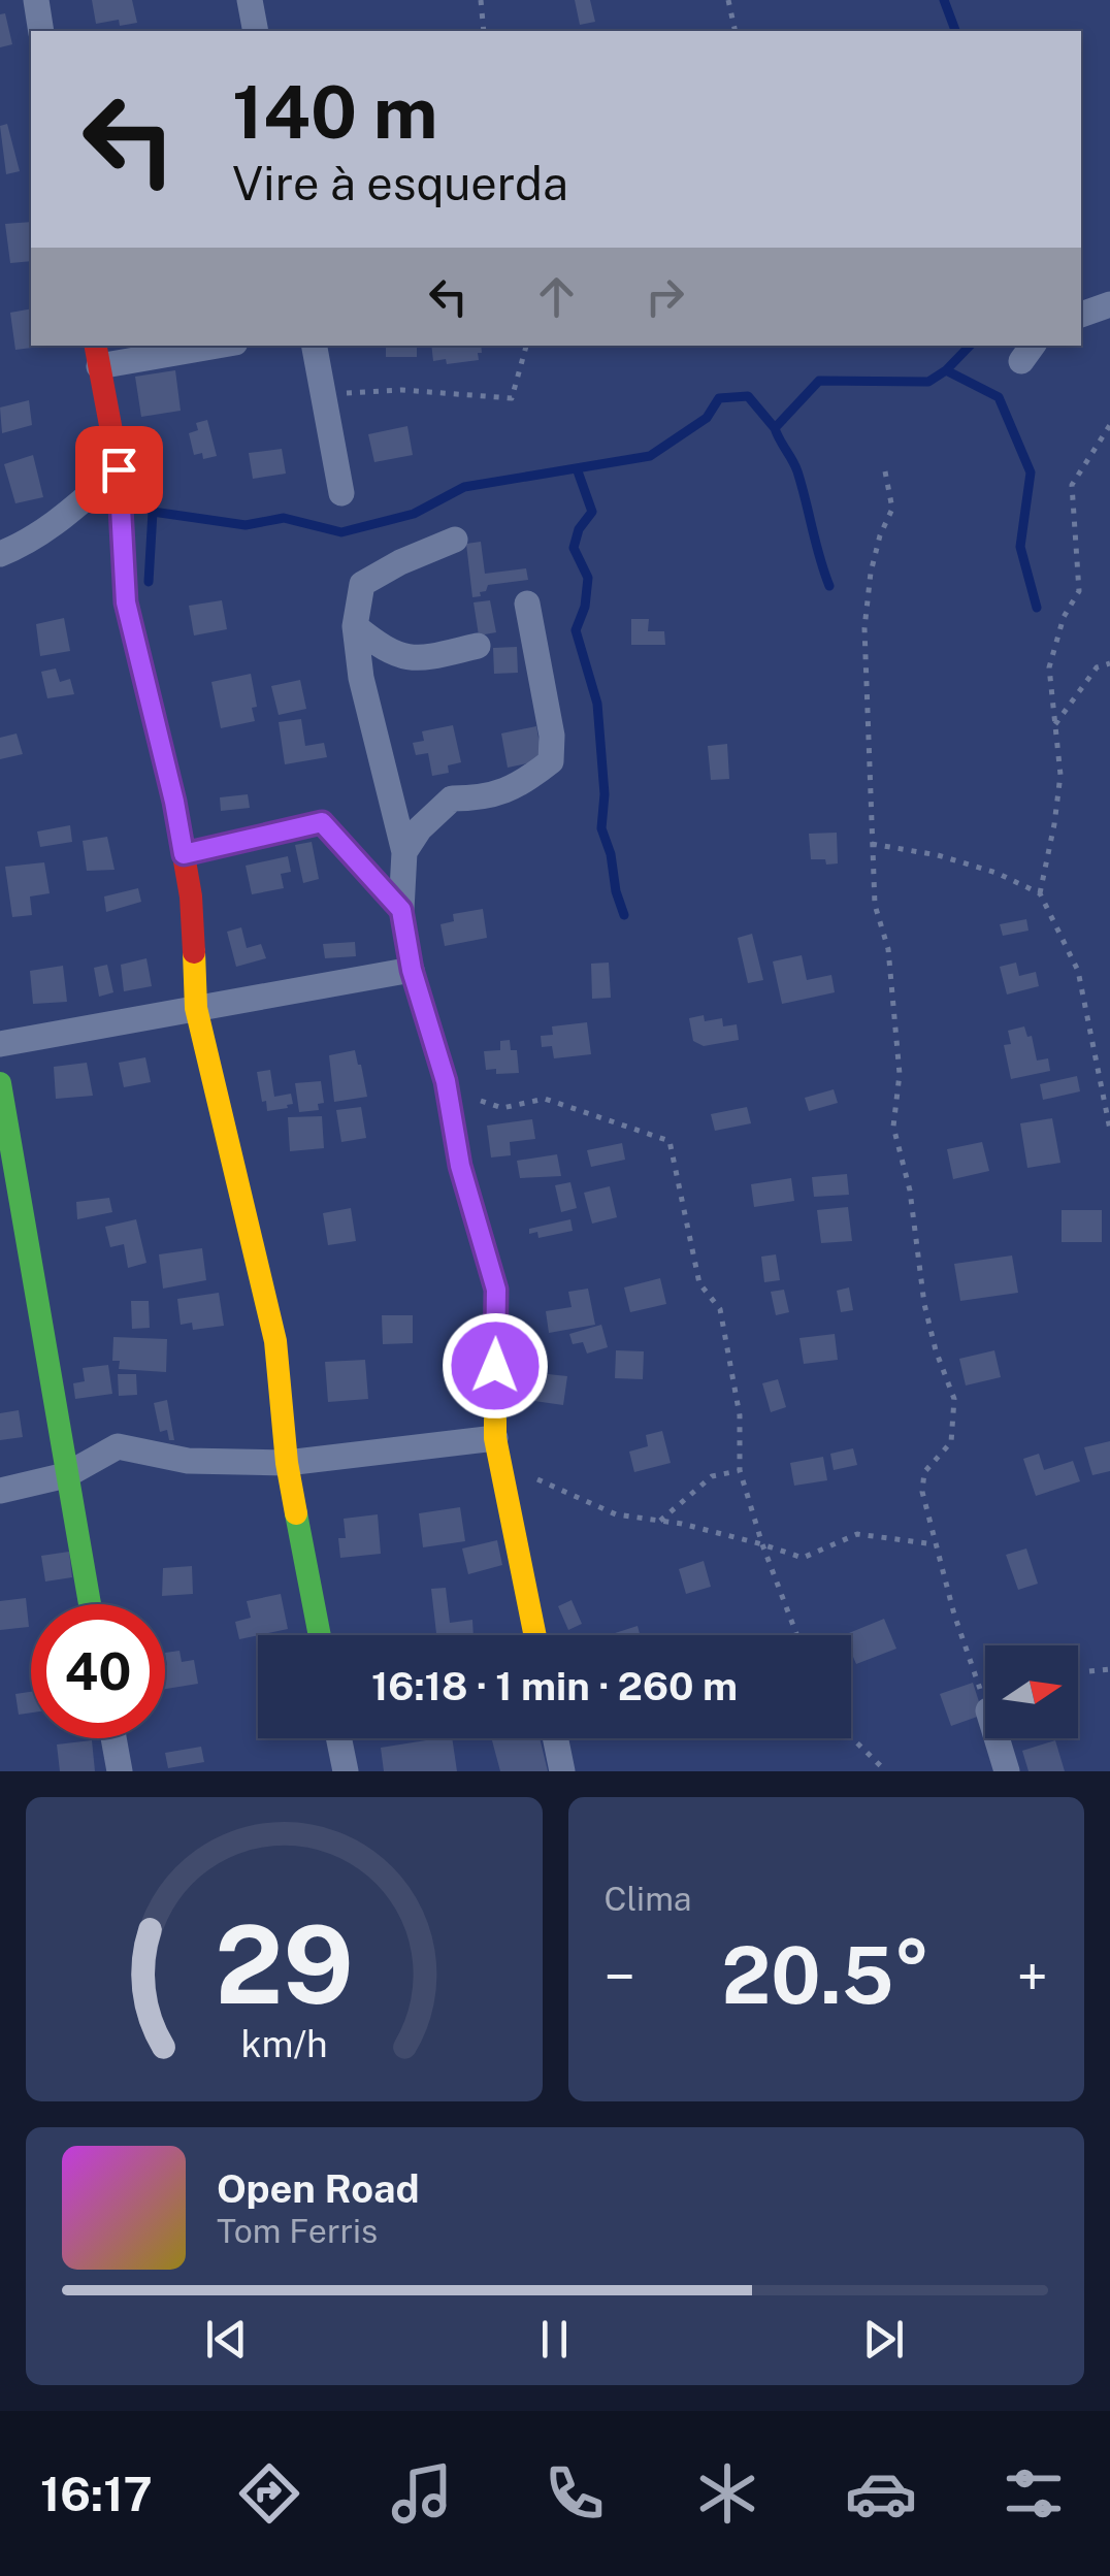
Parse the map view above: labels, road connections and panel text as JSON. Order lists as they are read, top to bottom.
{
  "north": "right",
  "page": {
    "turn": ["140 m", "Vire à esquerda"],
    "limit": "40",
    "trip": "16:18 · 1 min · 260 m",
    "tile": "Clima",
    "heat": ["−", "20.5°", "+"],
    "song": ["Open Road", "Tom Ferris"],
    "tabs": "16:17",
    "gauge": ["29", "km/h"]
  }
}
